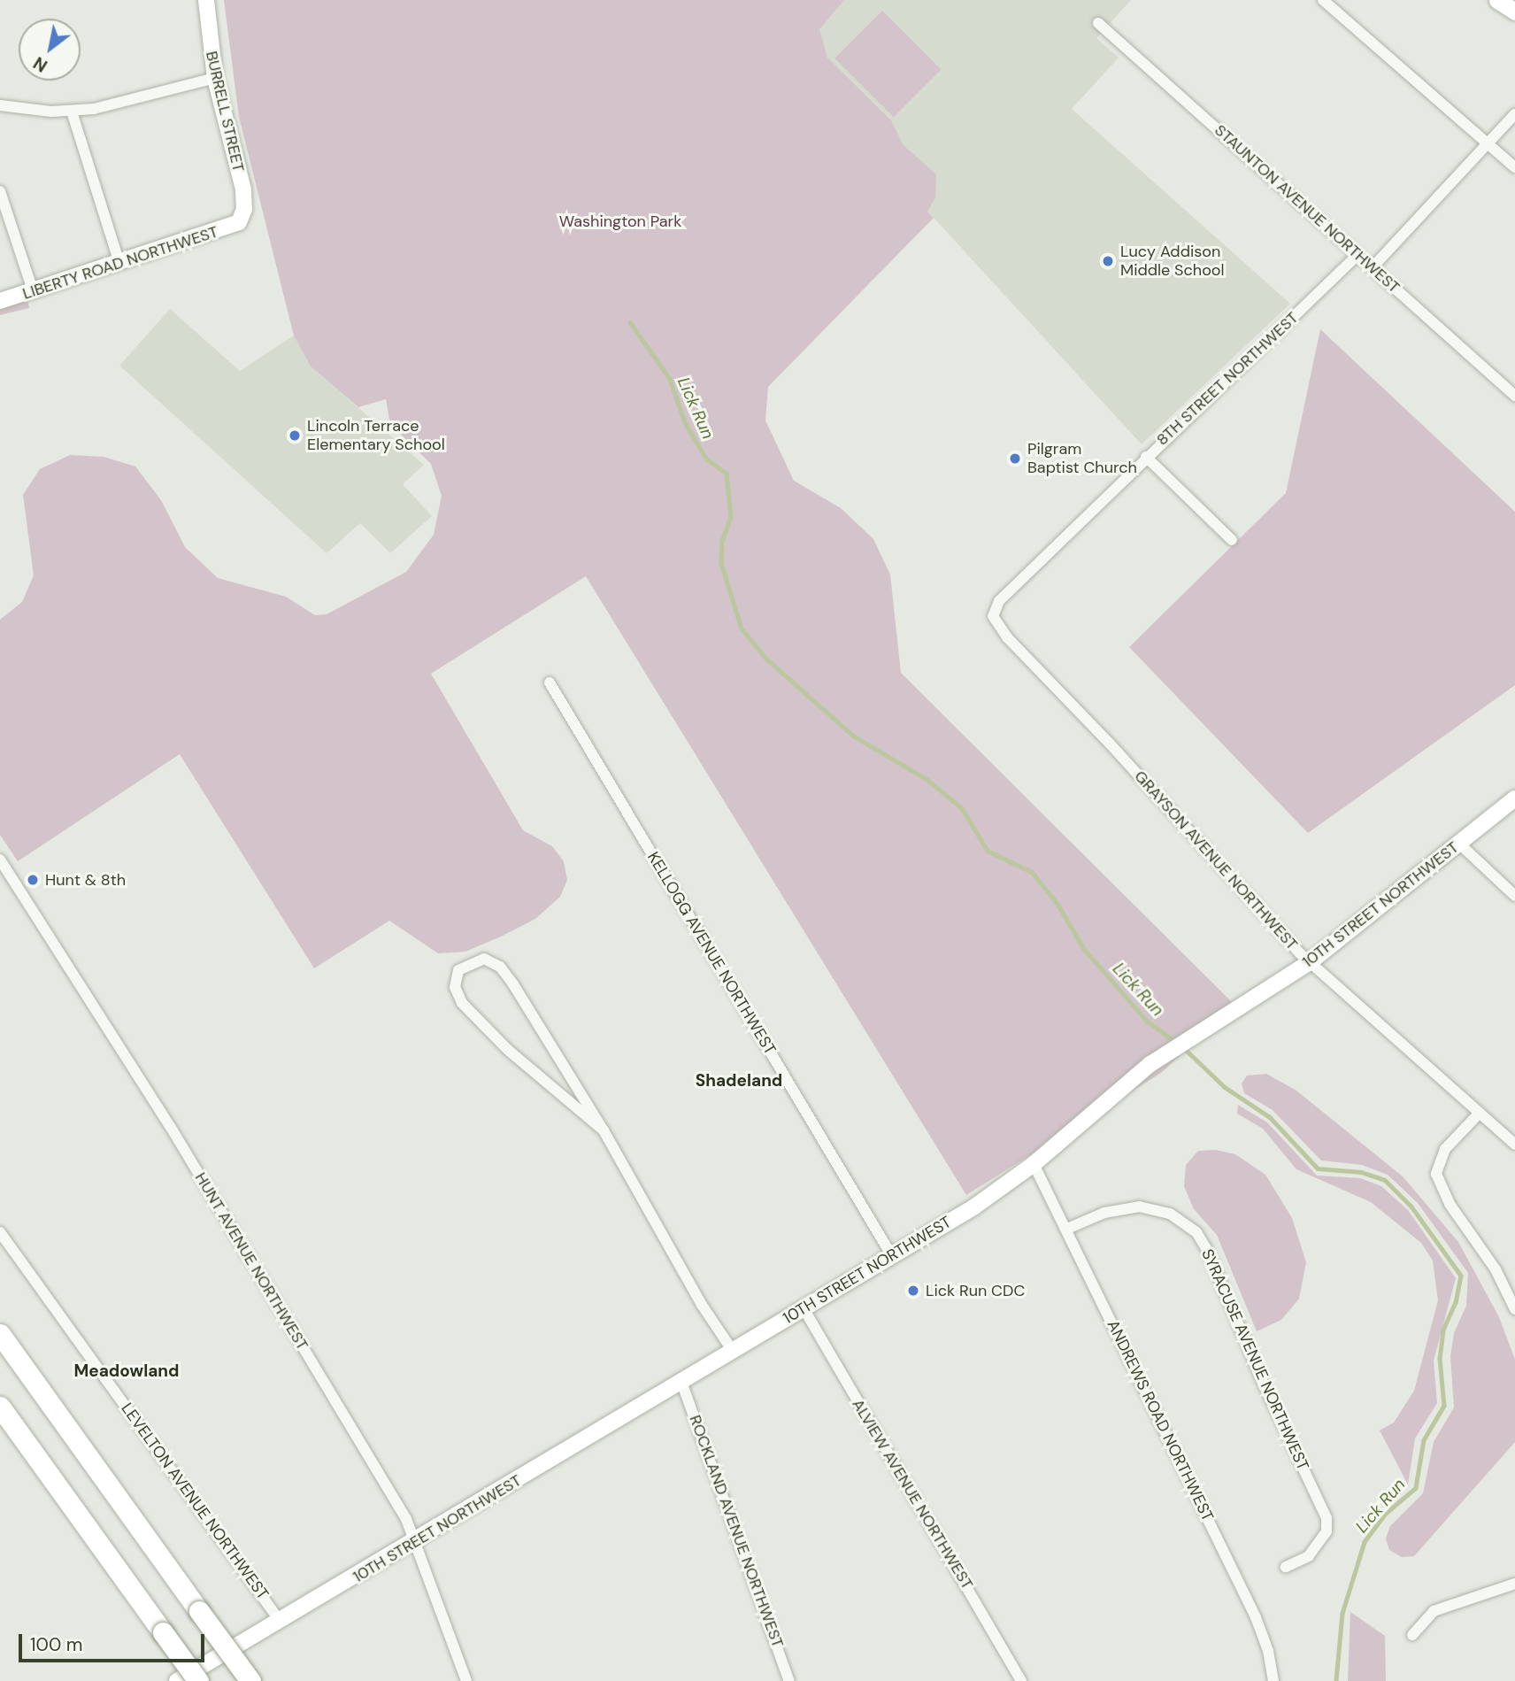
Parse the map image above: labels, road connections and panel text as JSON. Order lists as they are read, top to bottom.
{
  "streets": {
    "main road": ["BURRELL STREET", "LIBERTY ROAD NORTHWEST", "10TH STREET NORTHWEST"],
    "street": [
      "STAUNTON AVENUE NORTHWEST",
      "8TH STREET NORTHWEST",
      "GRAYSON AVENUE NORTHWEST",
      "KELLOGG AVENUE NORTHWEST",
      "HUNT AVENUE NORTHWEST",
      "SYRACUSE AVENUE NORTHWEST",
      "ANDREWS ROAD NORTHWEST",
      "ALVIEW AVENUE NORTHWEST",
      "LEVELTON AVENUE NORTHWEST",
      "ROCKLAND AVENUE NORTHWEST"
    ]
  },
  "crossings": [
    ["BURRELL STREET", "LIBERTY ROAD NORTHWEST"],
    ["STAUNTON AVENUE NORTHWEST", "8TH STREET NORTHWEST"],
    ["8TH STREET NORTHWEST", "GRAYSON AVENUE NORTHWEST"],
    ["GRAYSON AVENUE NORTHWEST", "10TH STREET NORTHWEST"],
    ["10TH STREET NORTHWEST", "KELLOGG AVENUE NORTHWEST"],
    ["10TH STREET NORTHWEST", "HUNT AVENUE NORTHWEST"],
    ["10TH STREET NORTHWEST", "ANDREWS ROAD NORTHWEST"],
    ["10TH STREET NORTHWEST", "ALVIEW AVENUE NORTHWEST"],
    ["10TH STREET NORTHWEST", "LEVELTON AVENUE NORTHWEST"],
    ["10TH STREET NORTHWEST", "ROCKLAND AVENUE NORTHWEST"],
    ["SYRACUSE AVENUE NORTHWEST", "ANDREWS ROAD NORTHWEST"]
  ],
  "districts": ["Shadeland", "Meadowland"],
  "water": ["Lick Run"],
  "parks": ["Washington Park"],
  "places": [
    "Lucy Addison Middle School",
    "Lincoln Terrace Elementary School",
    "Pilgram Baptist Church",
    "Hunt & 8th",
    "Lick Run CDC"
  ],
  "scale_bar": "100 m",
  "north": "bottom left"
}
